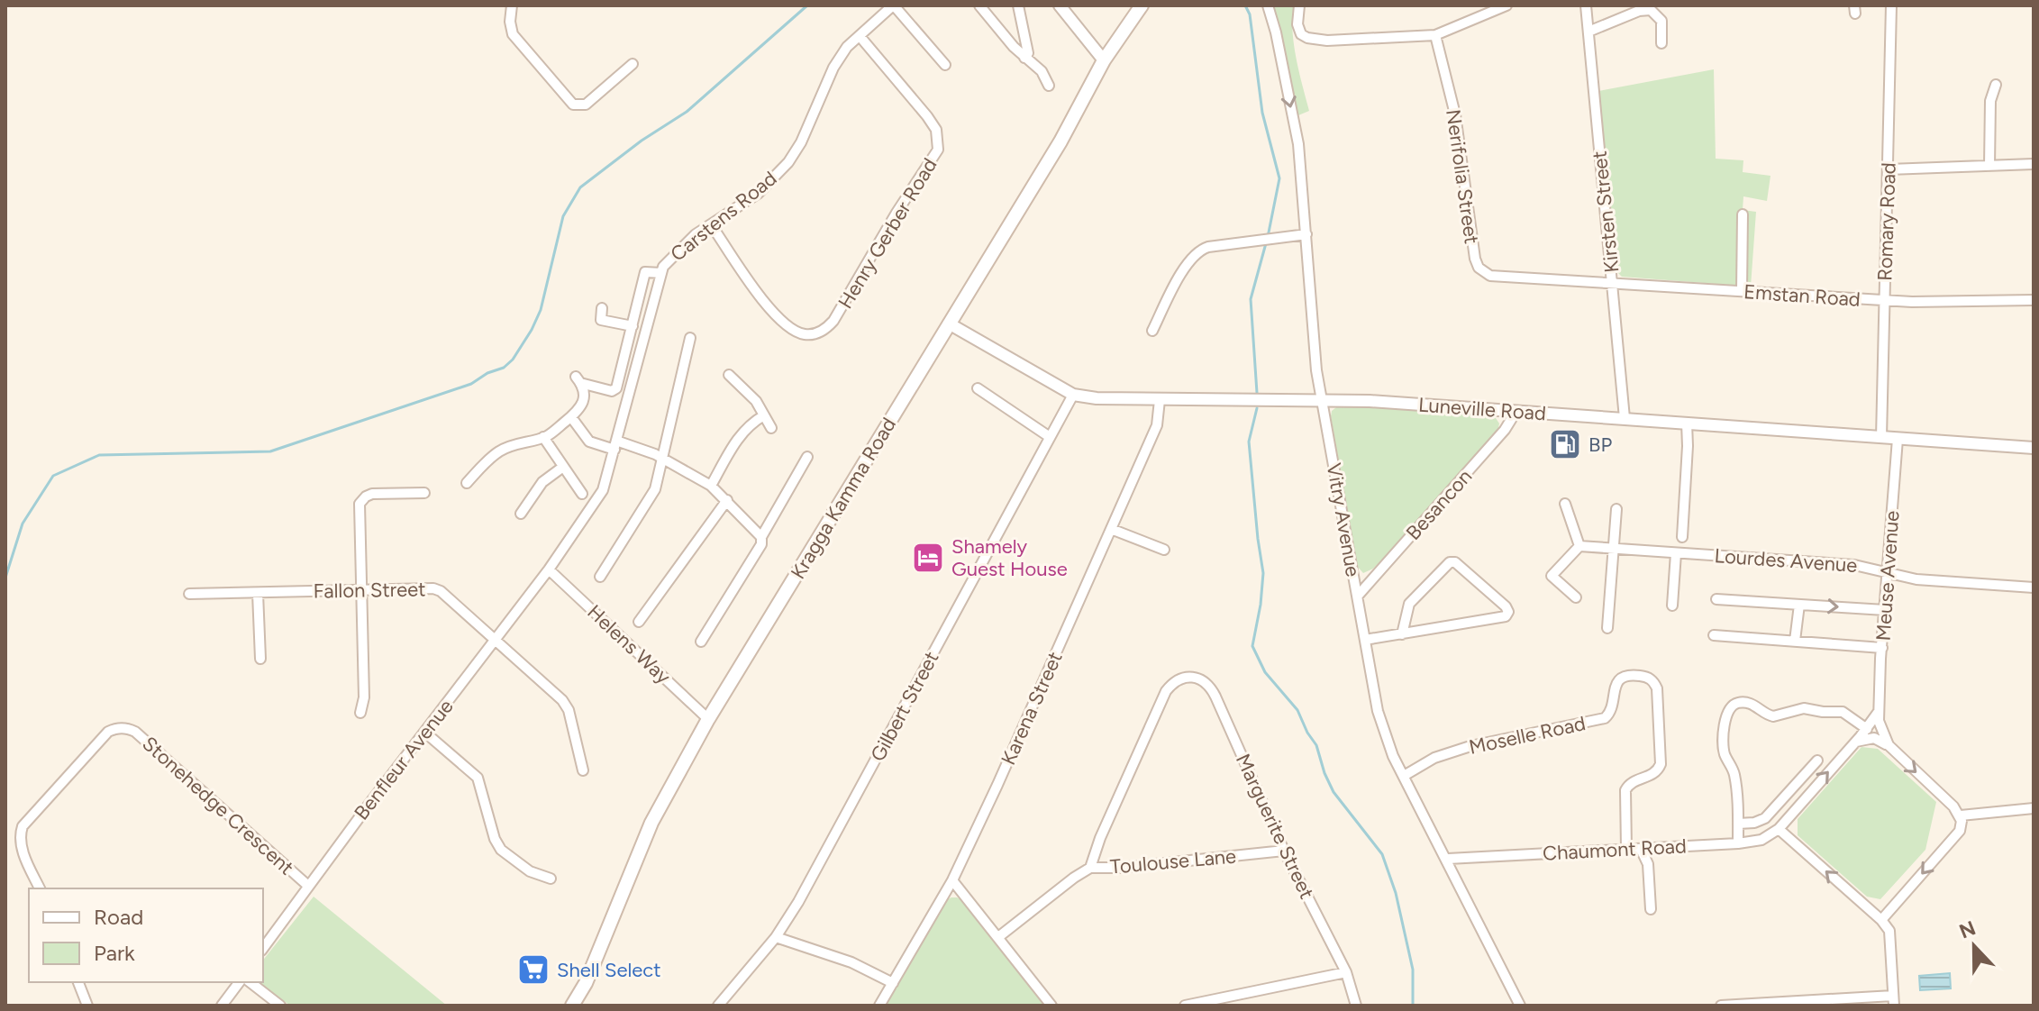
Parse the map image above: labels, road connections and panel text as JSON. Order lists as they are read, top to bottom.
{
  "streets": {
    "main road": ["Kragga Kamma Road"],
    "street": [
      "Nerifolia Street",
      "Kirsten Street",
      "Carstens Road",
      "Romary Road",
      "Henry Gerber Road",
      "Emstan Road",
      "Luneville Road",
      "Besancon",
      "Vitry Avenue",
      "Lourdes Avenue",
      "Meuse Avenue",
      "Fallon Street",
      "Helens Way",
      "Gilbert Street",
      "Karena Street",
      "Moselle Road",
      "Benfleur Avenue",
      "Stonehedge Crescent",
      "Marguerite Street",
      "Chaumont Road",
      "Toulouse Lane"
    ]
  },
  "crossings": [
    ["Nerifolia Street", "Kirsten Street"],
    ["Nerifolia Street", "Emstan Road"],
    ["Kirsten Street", "Emstan Road"],
    ["Kirsten Street", "Luneville Road"],
    ["Carstens Road", "Henry Gerber Road"],
    ["Carstens Road", "Helens Way"],
    ["Carstens Road", "Benfleur Avenue"],
    ["Romary Road", "Emstan Road"],
    ["Romary Road", "Luneville Road"],
    ["Luneville Road", "Kragga Kamma Road"],
    ["Luneville Road", "Besancon"],
    ["Luneville Road", "Vitry Avenue"],
    ["Luneville Road", "Meuse Avenue"],
    ["Luneville Road", "Gilbert Street"],
    ["Luneville Road", "Karena Street"],
    ["Kragga Kamma Road", "Helens Way"],
    ["Besancon", "Vitry Avenue"],
    ["Vitry Avenue", "Moselle Road"],
    ["Vitry Avenue", "Chaumont Road"],
    ["Lourdes Avenue", "Meuse Avenue"],
    ["Meuse Avenue", "Chaumont Road"],
    ["Fallon Street", "Benfleur Avenue"],
    ["Helens Way", "Benfleur Avenue"],
    ["Moselle Road", "Chaumont Road"],
    ["Benfleur Avenue", "Stonehedge Crescent"],
    ["Marguerite Street", "Toulouse Lane"]
  ],
  "places": {
    "fuel station": ["BP"],
    "hotel": ["Shamely Guest House"],
    "supermarket": ["Shell Select"]
  },
  "legend": ["Road", "Park"],
  "north": "top"
}
